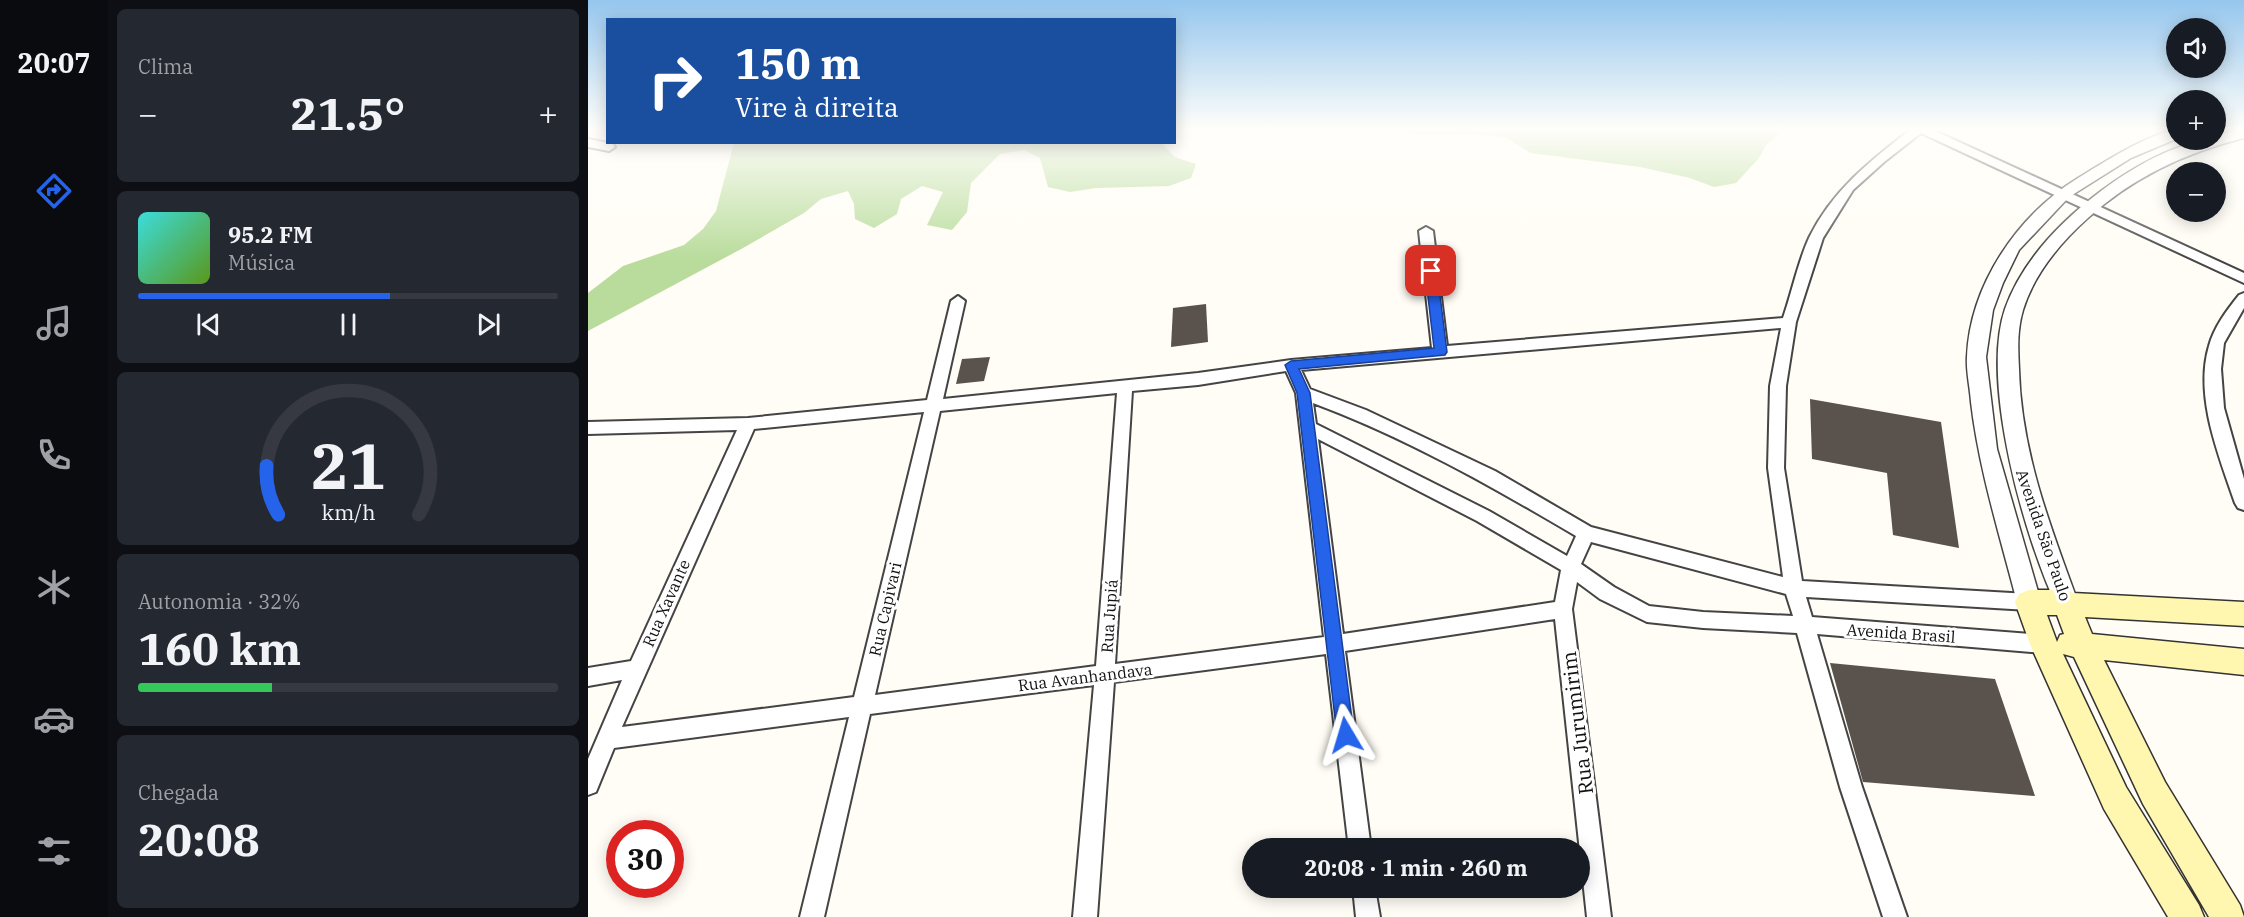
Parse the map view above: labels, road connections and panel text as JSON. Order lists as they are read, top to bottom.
{
  "streets": {
    "main road": ["Avenida São Paulo", "Avenida Brasil"],
    "street": [
      "Rua Xavante",
      "Rua Capivari",
      "Rua Jupiá",
      "Rua Avanhandava",
      "Rua Jurumirim"
    ]
  },
  "crossings": [
    ["Avenida São Paulo", "Avenida Brasil"],
    ["Rua Xavante", "Rua Avanhandava"],
    ["Rua Capivari", "Rua Avanhandava"],
    ["Rua Jupiá", "Rua Avanhandava"],
    ["Avenida Brasil", "Rua Jurumirim"],
    ["Rua Avanhandava", "Rua Jurumirim"]
  ],
  "page": {
    "tabs": "20:07",
    "tile": [
      "Clima",
      ["Autonomia · 32%", "160 km"],
      ["Chegada", "20:08"]
    ],
    "map_buttons": ["+", "−"],
    "turn": ["150 m", "Vire à direita"],
    "heat": ["−", "21.5°", "+"],
    "song": ["95.2 FM", "Música"],
    "limit": "30",
    "trip": "20:08 · 1 min · 260 m",
    "gauge": ["21", "km/h"]
  }
}
